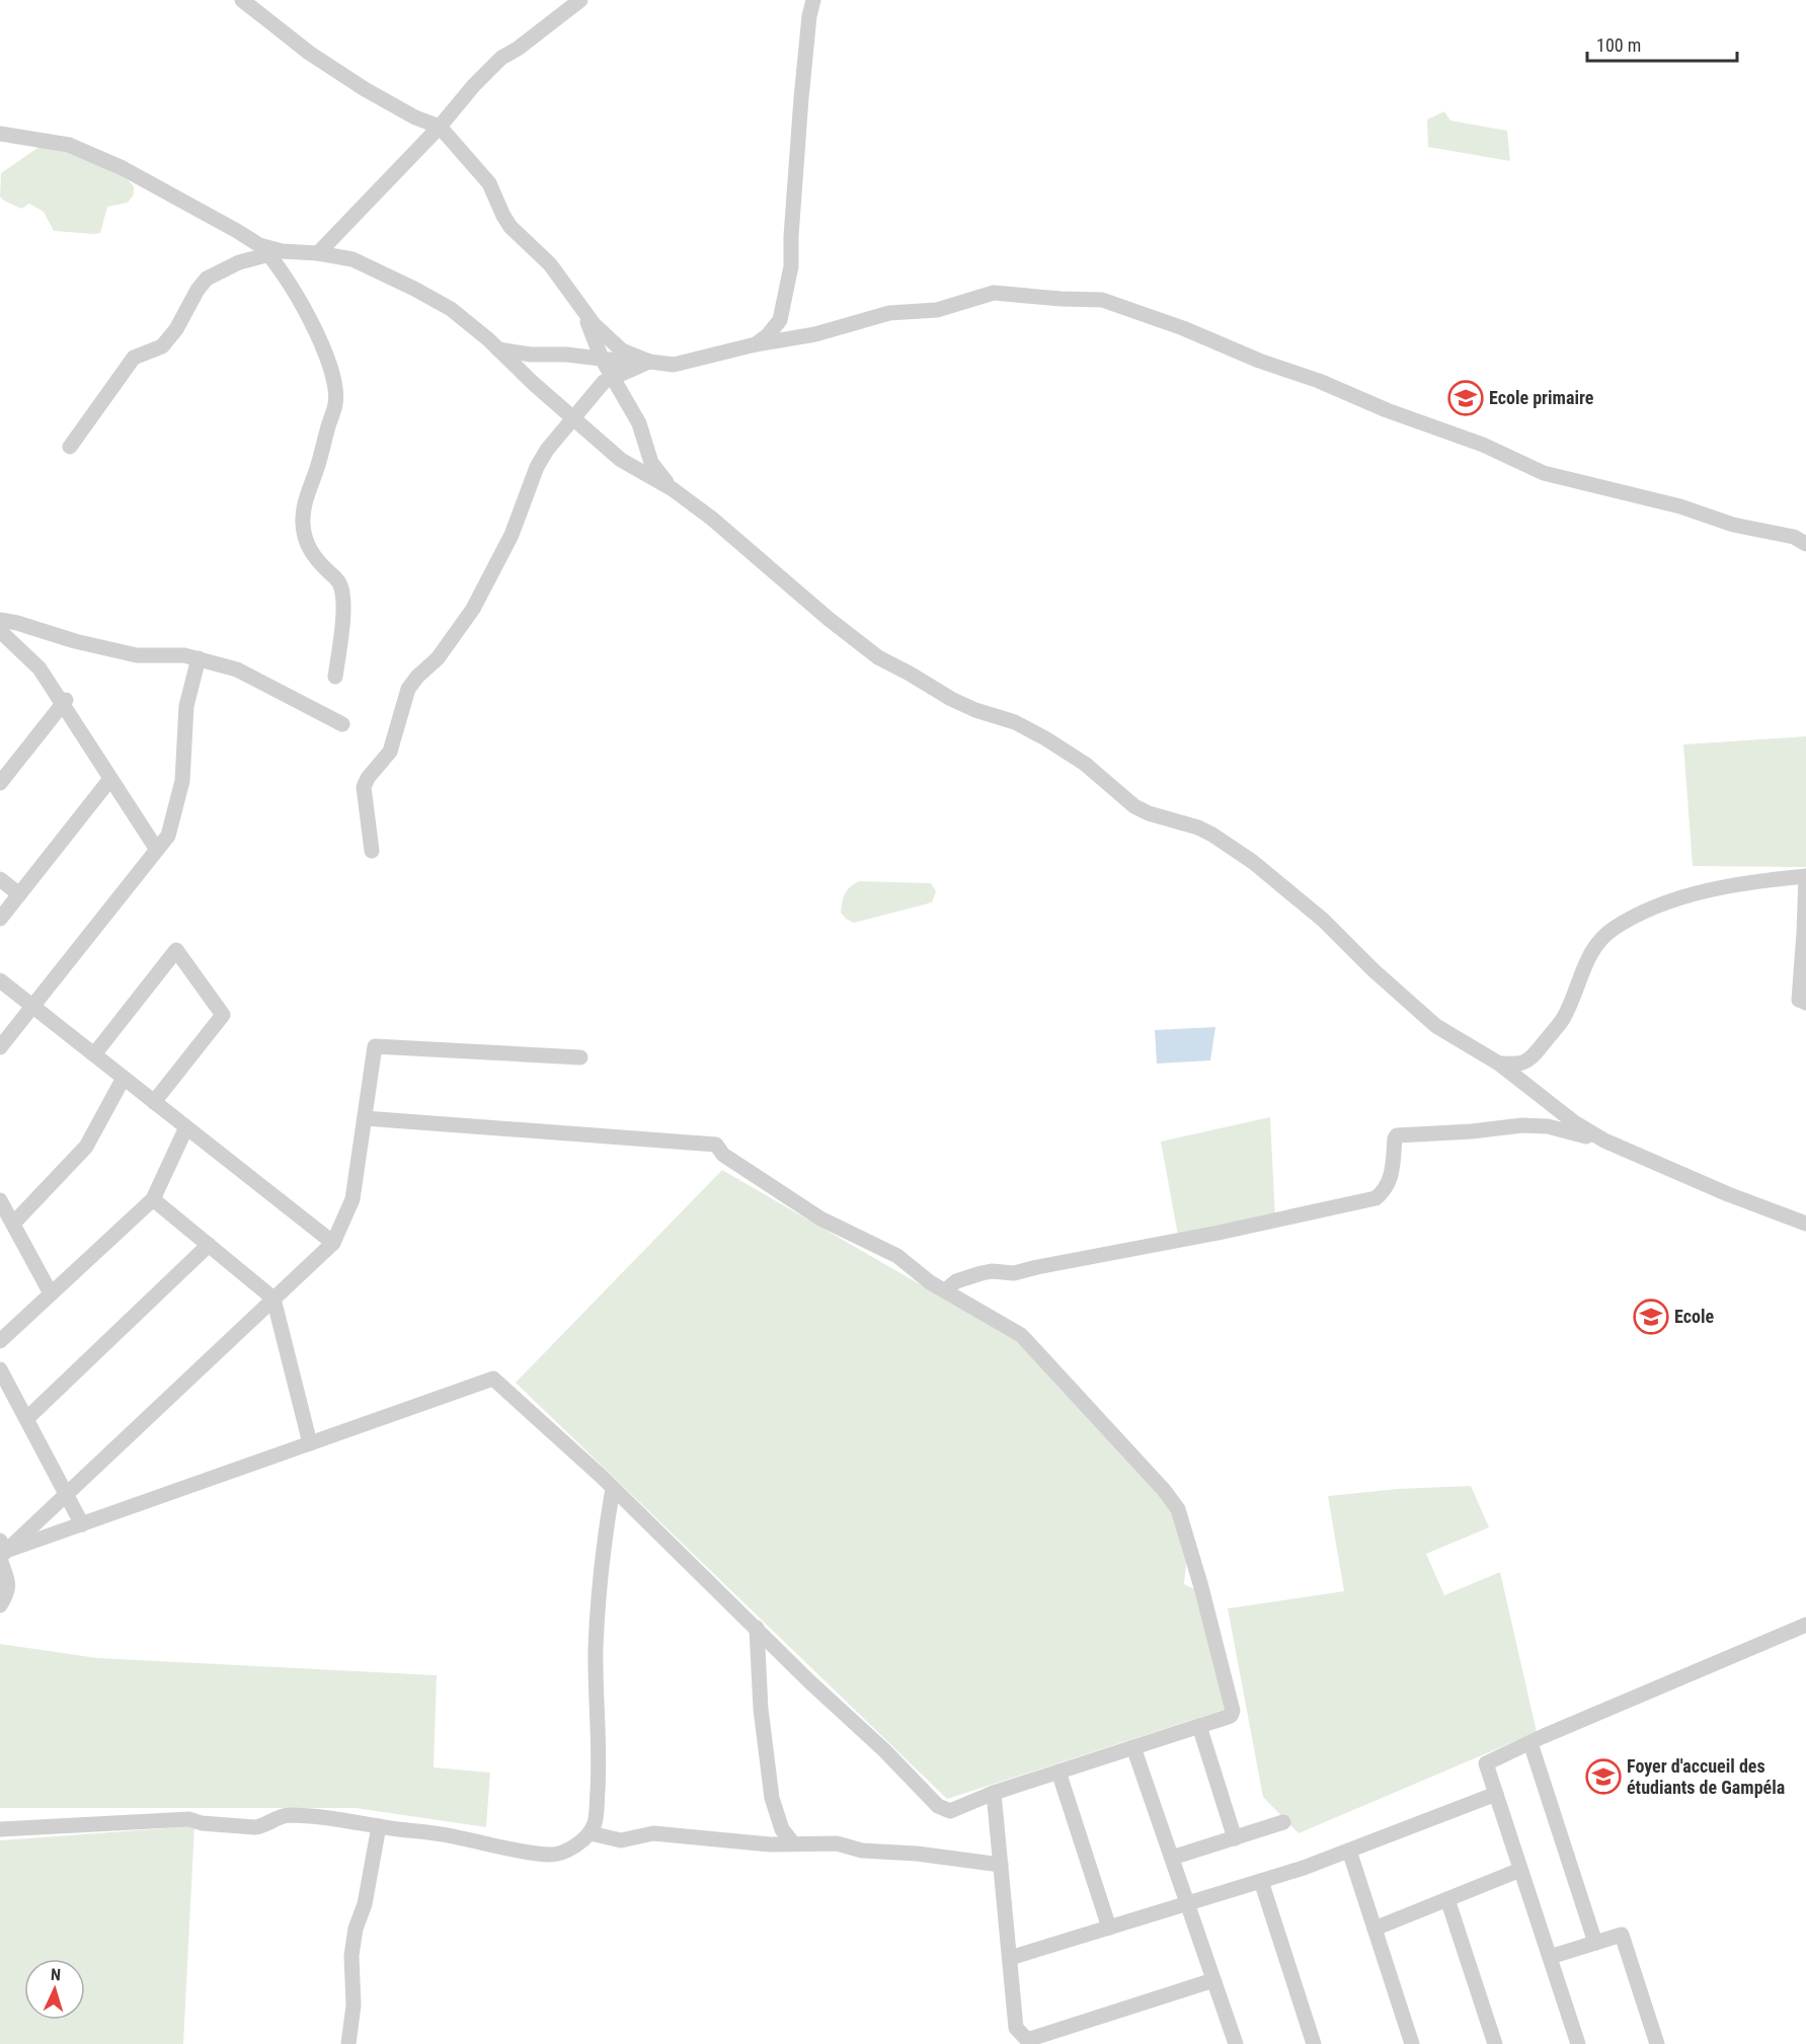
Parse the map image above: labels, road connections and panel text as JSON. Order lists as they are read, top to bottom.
{
  "places": {
    "school or university": ["Ecole primaire", "Ecole", "Foyer d'accueil des étudiants de Gampéla"]
  },
  "scale_bar": "100 m",
  "north": "top"
}
